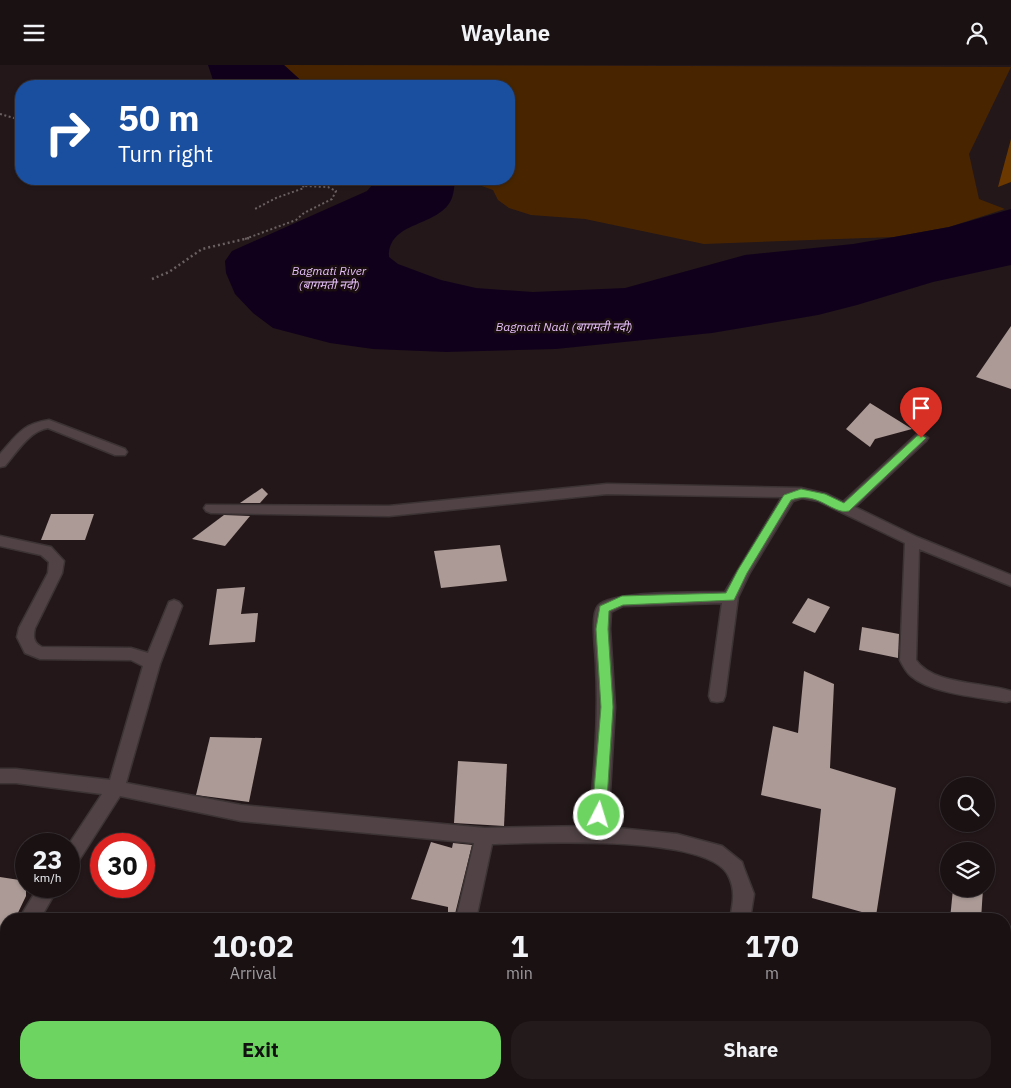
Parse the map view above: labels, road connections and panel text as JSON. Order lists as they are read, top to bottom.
{
  "water": ["Bagmati River (बागमती नदी)", "Bagmati Nadi (बागमती नदी)"],
  "page": {
    "header": "Waylane",
    "turn": ["50 m", "Turn right"],
    "speed": "23 km/h",
    "limit": "30",
    "eta": [
      "10:02",
      "Arrival",
      "1",
      "min",
      "170",
      "m"
    ],
    "buttons": ["Exit", "Share"]
  }
}
